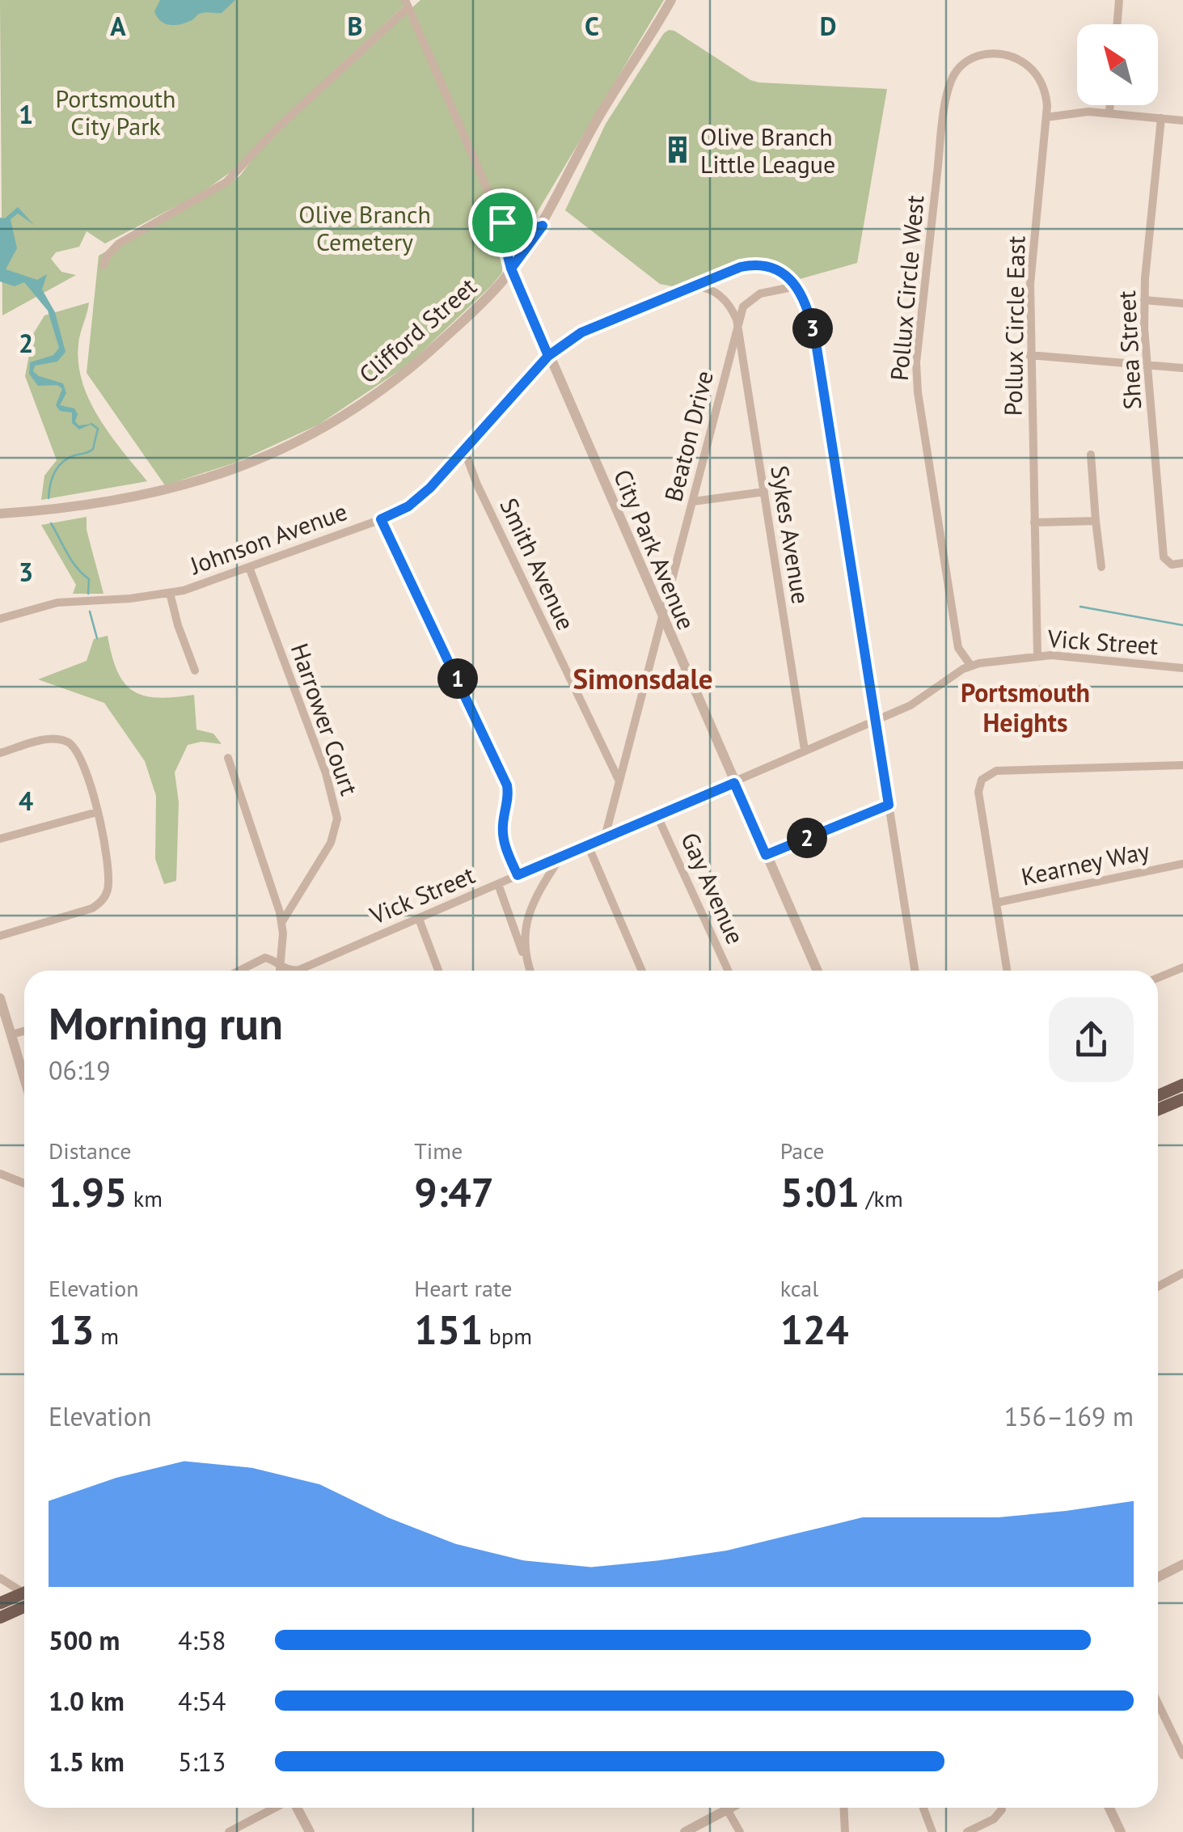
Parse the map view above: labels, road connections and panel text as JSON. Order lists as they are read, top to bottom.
{
  "streets": {
    "street": [
      "Pollux Circle West",
      "Pollux Circle East",
      "Clifford Street",
      "Shea Street",
      "Beaton Drive",
      "Sykes Avenue",
      "Johnson Avenue",
      "City Park Avenue",
      "Smith Avenue",
      "Vick Street",
      "Harrower Court",
      "Kearney Way",
      "Gay Avenue"
    ]
  },
  "crossings": [
    ["Pollux Circle West", "Pollux Circle East"],
    ["Pollux Circle West", "Vick Street"],
    ["Pollux Circle East", "Vick Street"],
    ["Clifford Street", "City Park Avenue"],
    ["Beaton Drive", "Sykes Avenue"],
    ["Beaton Drive", "Johnson Avenue"],
    ["Beaton Drive", "City Park Avenue"],
    ["Beaton Drive", "Smith Avenue"],
    ["Beaton Drive", "Vick Street"],
    ["Sykes Avenue", "Vick Street"],
    ["Johnson Avenue", "City Park Avenue"],
    ["Johnson Avenue", "Smith Avenue"],
    ["Johnson Avenue", "Harrower Court"],
    ["City Park Avenue", "Vick Street"],
    ["Vick Street", "Gay Avenue"]
  ],
  "districts": ["Simonsdale", "Portsmouth Heights"],
  "parks": ["Portsmouth City Park", "Olive Branch Cemetery"],
  "places": {
    "building": ["Olive Branch Little League"]
  },
  "north": "top left",
  "page": {
    "pins": ["3", "1", "2"],
    "heading": ["Morning run", "06:19"],
    "stats": [
      ["Distance", "1.95 km"],
      ["Time", "9:47"],
      ["Pace", "5:01 /km"],
      ["Elevation", "13 m"],
      ["Heart rate", "151 bpm"],
      ["kcal", "124"]
    ],
    "chart": ["Elevation", "156–169 m"],
    "list": [
      {
        "name": "500 m",
        "note": "4:58"
      },
      {
        "name": "1.0 km",
        "note": "4:54"
      },
      {
        "name": "1.5 km",
        "note": "5:13"
      }
    ]
  },
  "grid": {
    "columns": [
      "A",
      "B",
      "C",
      "D"
    ],
    "rows": [
      "1",
      "2",
      "3",
      "4"
    ]
  }
}
